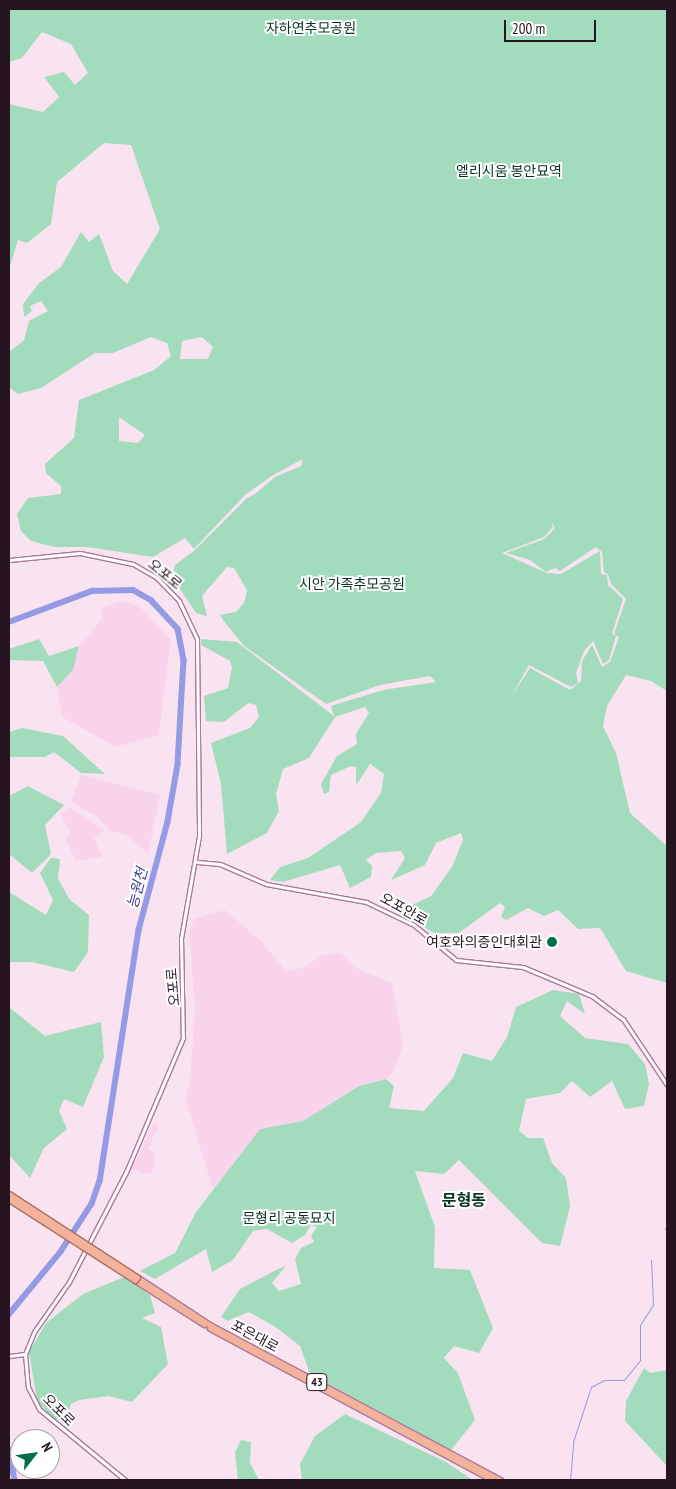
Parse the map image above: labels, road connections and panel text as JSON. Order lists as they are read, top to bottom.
{
  "streets": {
    "highway": ["포은대로", "43"],
    "street": ["오포로", "오포안로"]
  },
  "crossings": [
    ["오포로", "오포안로"],
    ["포은대로", "43"]
  ],
  "districts": ["문형동"],
  "water": ["능원천"],
  "parks": [
    "자하연추모공원",
    "엘리시움 봉안묘역",
    "시안 가족추모공원",
    "문형리 공동묘지"
  ],
  "places": ["여호와의증인대회관"],
  "scale_bar": "200 m",
  "north": "top right"
}
